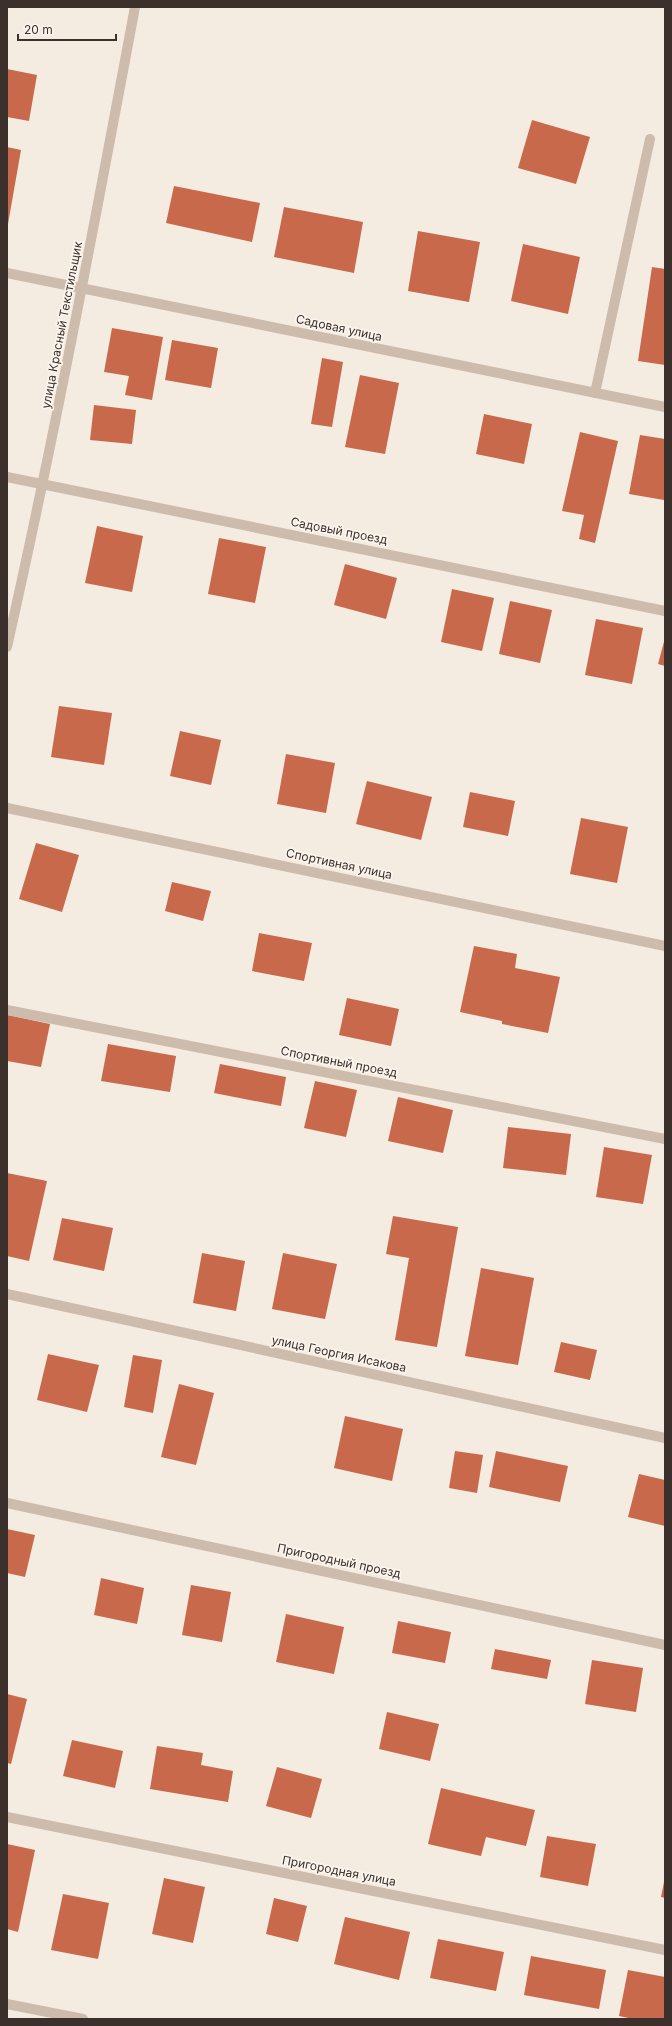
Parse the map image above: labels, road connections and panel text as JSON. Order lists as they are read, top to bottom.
{
  "streets": {
    "street": [
      "улица Красный Текстильщик",
      "Садовая улица",
      "Садовый проезд",
      "Спортивная улица",
      "Спортивный проезд",
      "улица Георгия Исакова",
      "Пригородный проезд",
      "Пригородная улица"
    ]
  },
  "crossings": [
    ["улица Красный Текстильщик", "Садовая улица"],
    ["улица Красный Текстильщик", "Садовый проезд"]
  ],
  "scale_bar": "20 m"
}
